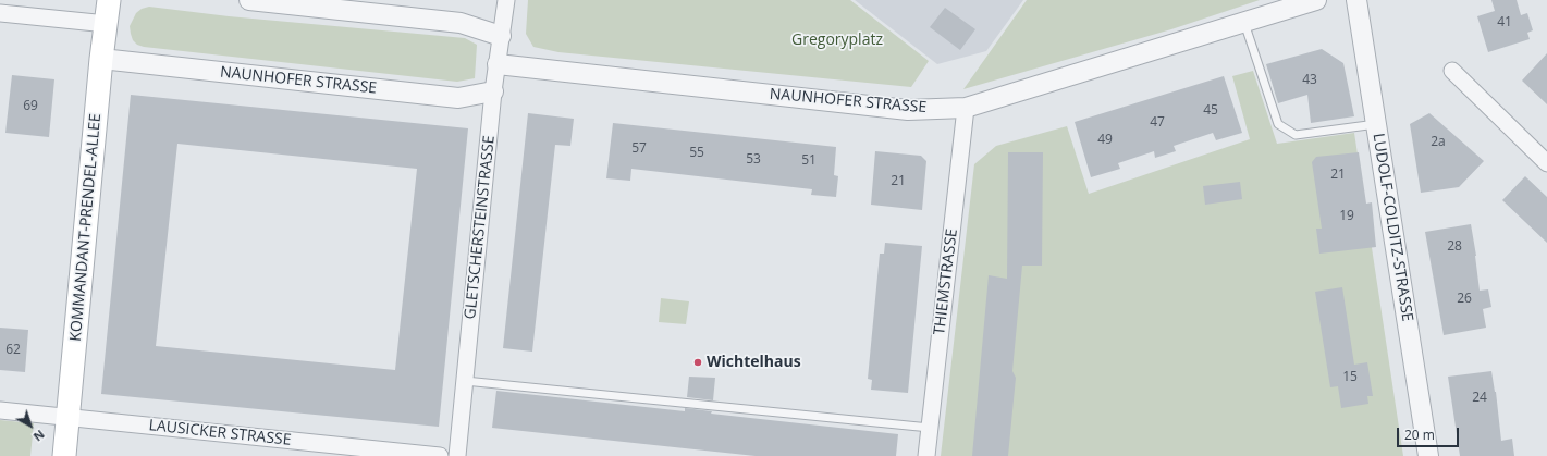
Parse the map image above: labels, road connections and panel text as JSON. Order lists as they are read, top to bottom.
{
  "streets": {
    "main road": ["KOMMANDANT-PRENDEL-ALLEE"],
    "street": [
      "NAUNHOFER STRASSE",
      "GLETSCHERSTEINSTRASSE",
      "LUDOLF-COLDITZ-STRASSE",
      "THIEMSTRASSE",
      "LAUSICKER STRASSE"
    ]
  },
  "crossings": [
    ["NAUNHOFER STRASSE", "KOMMANDANT-PRENDEL-ALLEE"],
    ["NAUNHOFER STRASSE", "GLETSCHERSTEINSTRASSE"],
    ["NAUNHOFER STRASSE", "THIEMSTRASSE"],
    ["KOMMANDANT-PRENDEL-ALLEE", "LAUSICKER STRASSE"]
  ],
  "parks": ["Gregoryplatz"],
  "places": ["Wichtelhaus"],
  "house_numbers": [
    "41",
    "43",
    "69",
    "45",
    "47",
    "49",
    "2a",
    "57",
    "55",
    "53",
    "51",
    "21",
    "21",
    "19",
    "28",
    "26",
    "62",
    "15",
    "24"
  ],
  "scale_bar": "20 m",
  "north": "bottom right"
}
